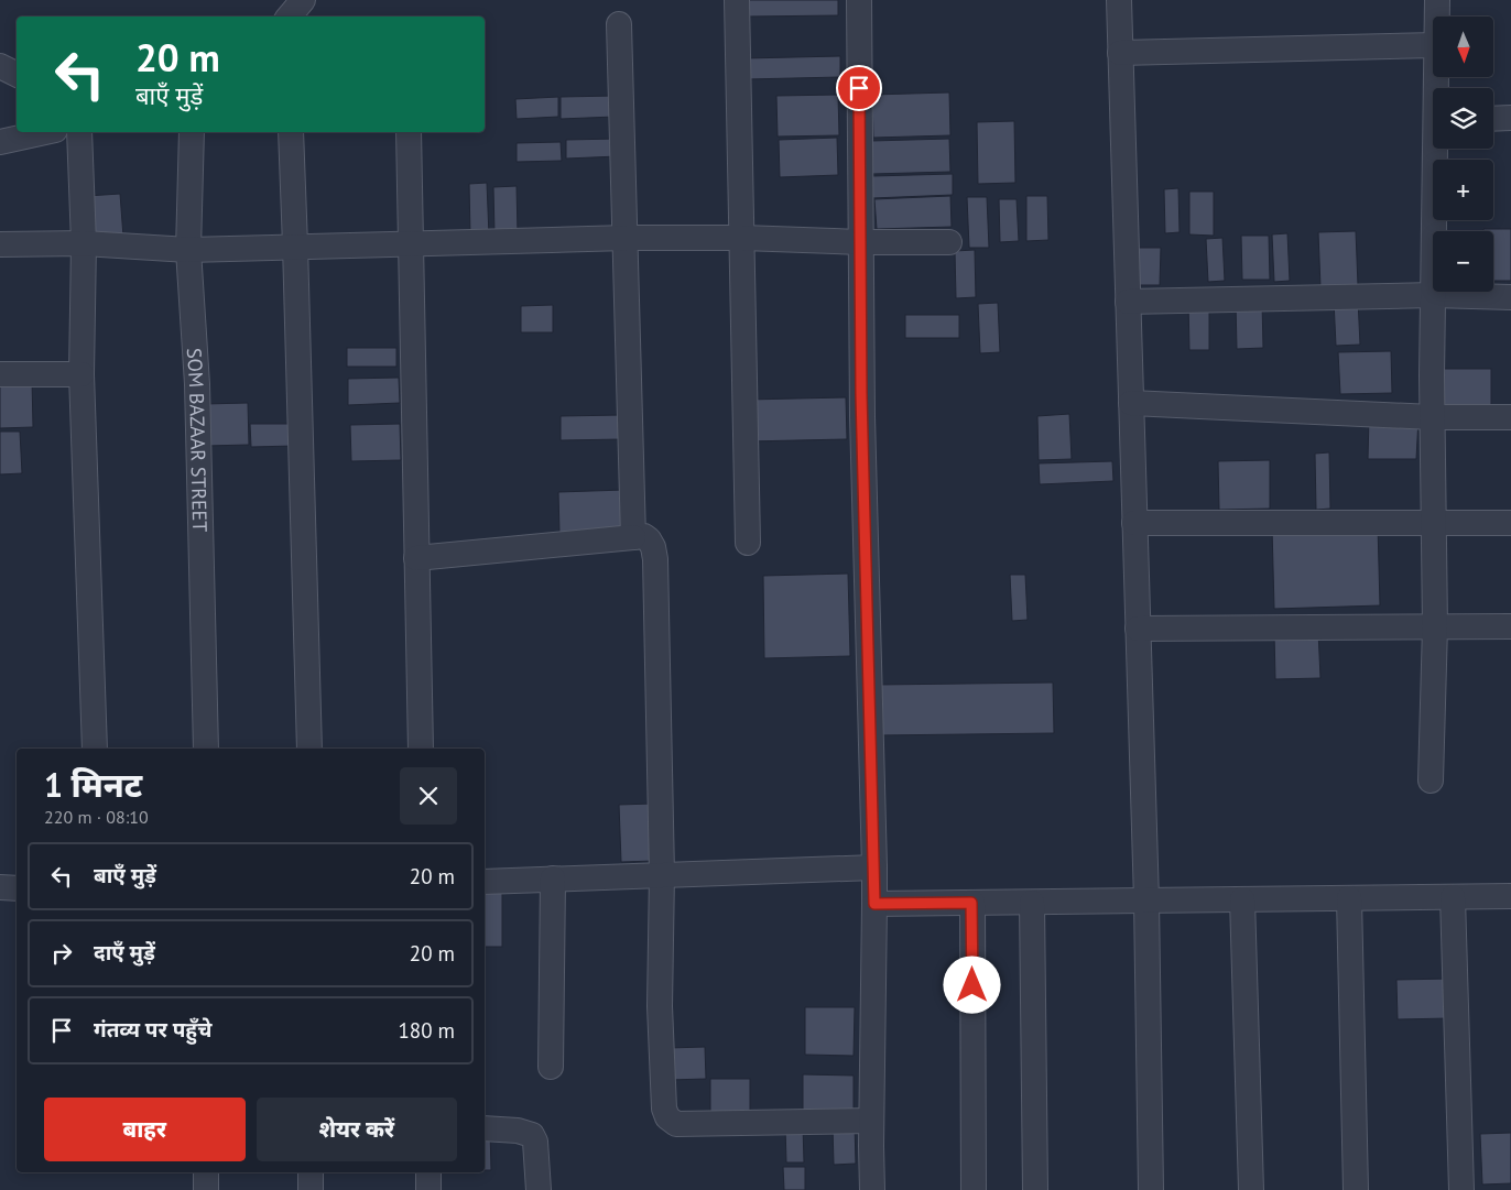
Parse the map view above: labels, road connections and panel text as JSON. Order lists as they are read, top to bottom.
{
  "streets": {
    "street": ["SOM BAZAAR STREET"]
  },
  "north": "bottom",
  "page": {
    "map_buttons": ["+", "−"],
    "turn": ["20 m", "बाएँ मुड़ें"],
    "heading": ["1 मिनट", "220 m · 08:10"],
    "list": [
      {
        "name": "बाएँ मुड़ें",
        "value": "20 m"
      },
      {
        "name": "दाएँ मुड़ें",
        "value": "20 m"
      },
      {
        "name": "गंतव्य पर पहुँचे",
        "value": "180 m"
      }
    ],
    "buttons": ["बाहर", "शेयर करें"]
  }
}
